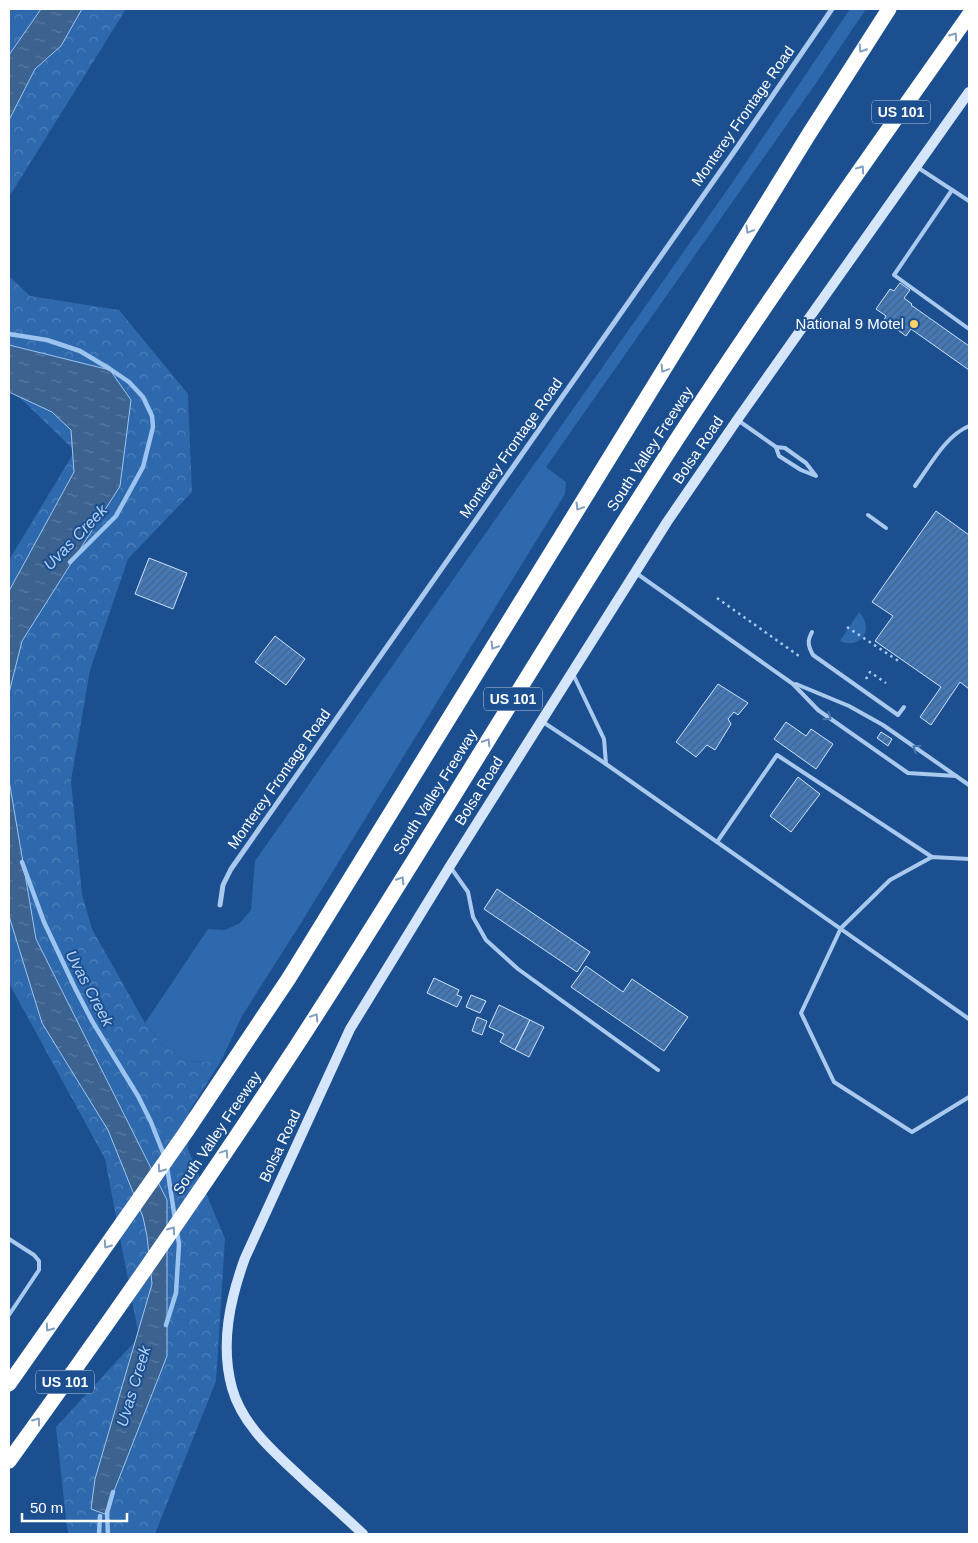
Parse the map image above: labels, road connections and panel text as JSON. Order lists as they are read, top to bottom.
{
  "streets": {
    "highway": ["US 101", "South Valley Freeway"],
    "main road": ["Bolsa Road"],
    "street": ["Monterey Frontage Road"]
  },
  "water": ["Uvas Creek"],
  "places": ["National 9 Motel"],
  "scale_bar": "50 m"
}
